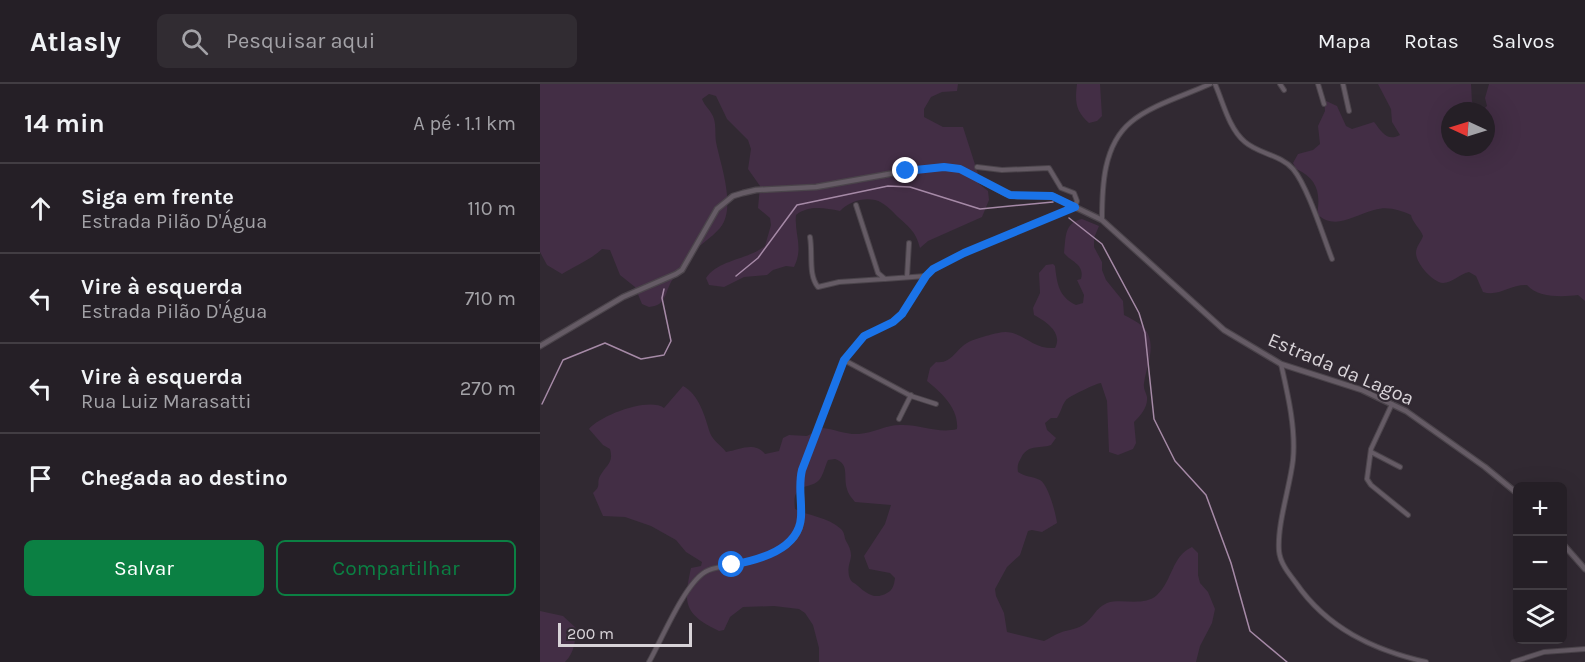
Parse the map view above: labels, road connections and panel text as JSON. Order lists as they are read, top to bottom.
{
  "streets": {
    "street": ["Estrada da Lagoa"]
  },
  "scale_bar": "200 m",
  "north": "left",
  "page": {
    "header": "Atlasly",
    "search": "Pesquisar aqui",
    "nav": ["Mapa", "Rotas", "Salvos"],
    "heading": ["14 min", "A pé · 1.1 km"],
    "list": [
      ["Siga em frente", "Estrada Pilão D'Água", "110 m"],
      ["Vire à esquerda", "Estrada Pilão D'Água", "710 m"],
      ["Vire à esquerda", "Rua Luiz Marasatti", "270 m"],
      "Chegada ao destino"
    ],
    "map_buttons": ["+", "−"],
    "buttons": ["Salvar", "Compartilhar"],
    "scale": "200 m"
  }
}
